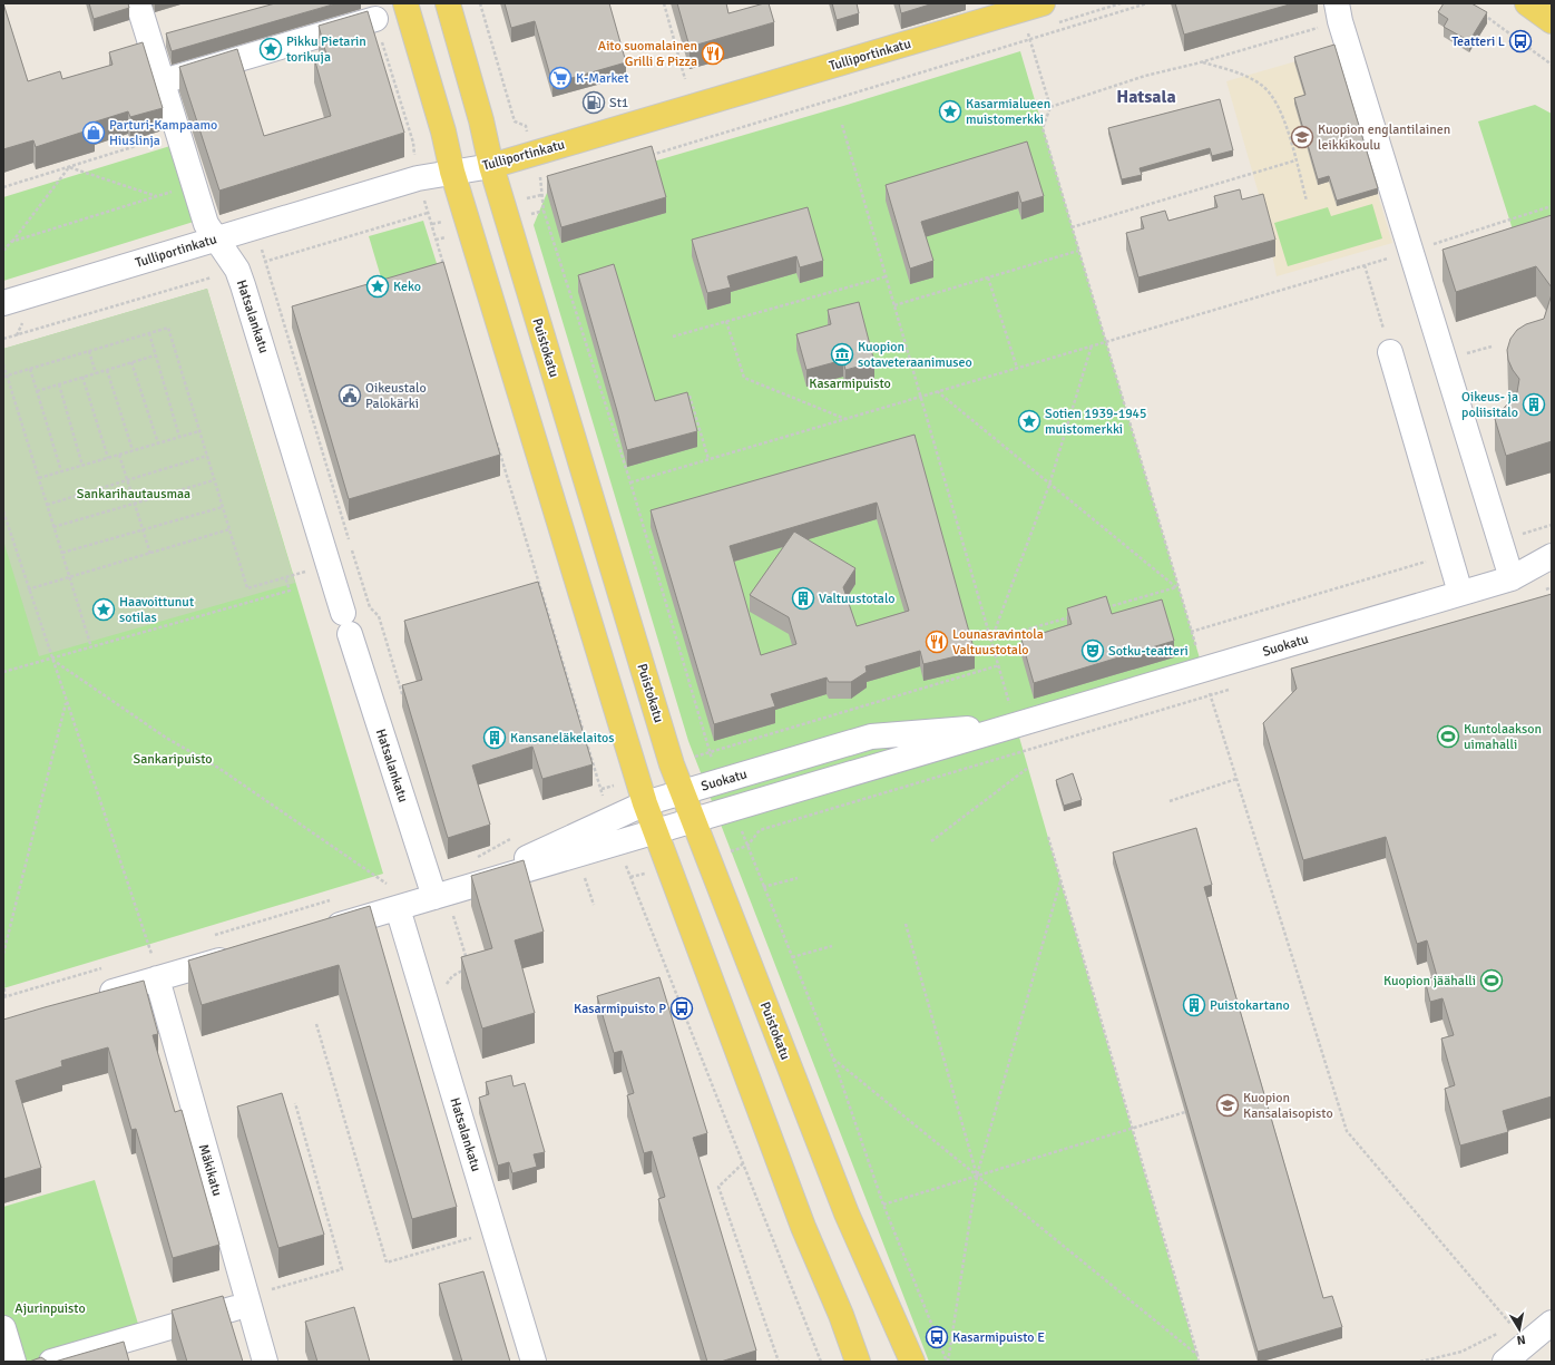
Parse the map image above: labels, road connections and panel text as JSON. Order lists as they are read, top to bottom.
{
  "streets": {
    "main road": ["Tulliportinkatu", "Puistokatu"],
    "street": ["Hatsalankatu", "Suokatu", "Mäkikatu"]
  },
  "crossings": [
    ["Tulliportinkatu", "Hatsalankatu"],
    ["Tulliportinkatu", "Puistokatu"],
    ["Hatsalankatu", "Suokatu"],
    ["Puistokatu", "Suokatu"]
  ],
  "districts": ["Hatsala"],
  "parks": [
    "Kasarmipuisto",
    "Sankarihautausmaa",
    "Sankaripuisto",
    "Ajurinpuisto"
  ],
  "places": {
    "bus stop": ["Teatteri L", "Kasarmipuisto P", "Kasarmipuisto E"],
    "place": [
      "Pikku Pietarin torikuja",
      "Kasarmialueen muistomerkki",
      "Keko",
      "Sotien 1939-1945 muistomerkki",
      "Haavoittunut sotilas"
    ],
    "restaurant": ["Aito suomalainen Grilli & Pizza", "Lounasravintola Valtuustotalo"],
    "supermarket": ["K-Market"],
    "fuel station": ["St1"],
    "shop": ["Parturi-Kampaamo Hiuslinja"],
    "school or university": ["Kuopion englantilainen leikkikoulu", "Kuopion Kansalaisopisto"],
    "museum": ["Kuopion sotaveteraanimuseo"],
    "public building": ["Oikeustalo Palokärki"],
    "building": [
      "Oikeus- ja poliisitalo",
      "Valtuustotalo",
      "Kansaneläkelaitos",
      "Puistokartano"
    ],
    "theatre": ["Sotku-teatteri"],
    "sports": ["Kuntolaakson uimahalli", "Kuopion jäähalli"]
  },
  "north": "bottom"
}
